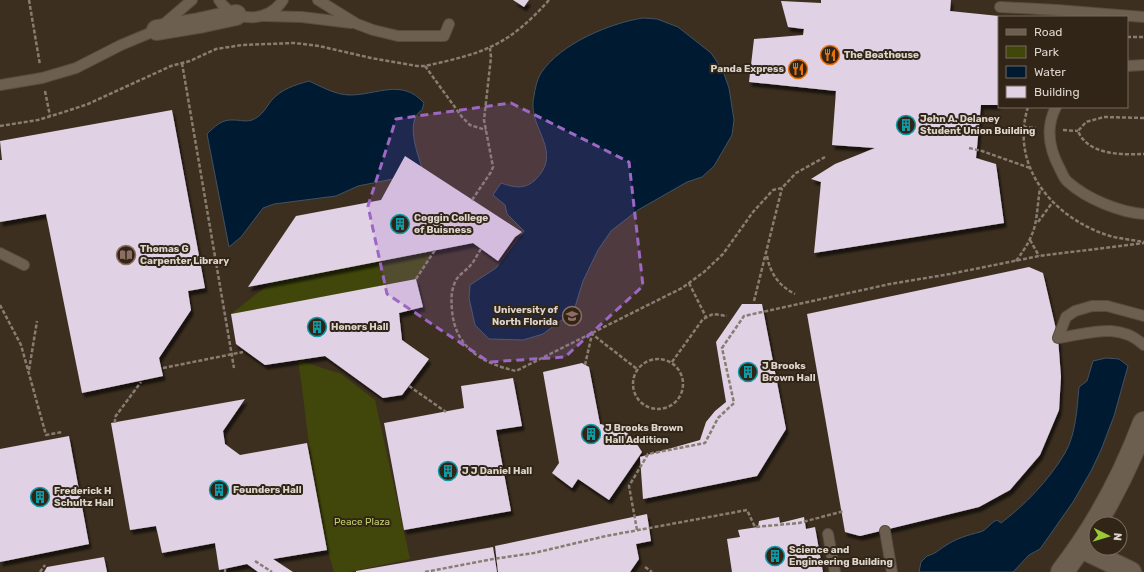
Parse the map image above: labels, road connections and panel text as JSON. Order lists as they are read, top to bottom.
{
  "parks": ["Peace Plaza"],
  "places": {
    "restaurant": ["The Boathouse", "Panda Express"],
    "building": [
      "John A. Delaney Student Union Building",
      "Coggin College of Buisness",
      "Honors Hall",
      "J Brooks Brown Hall",
      "J Brooks Brown Hall Addition",
      "J J Daniel Hall",
      "Founders Hall",
      "Frederick H Schultz Hall",
      "Science and Engineering Building"
    ],
    "library": ["Thomas G Carpenter Library"],
    "school or university": ["University of North Florida"]
  },
  "legend": [
    "Road",
    "Park",
    "Water",
    "Building"
  ],
  "north": "right"
}
